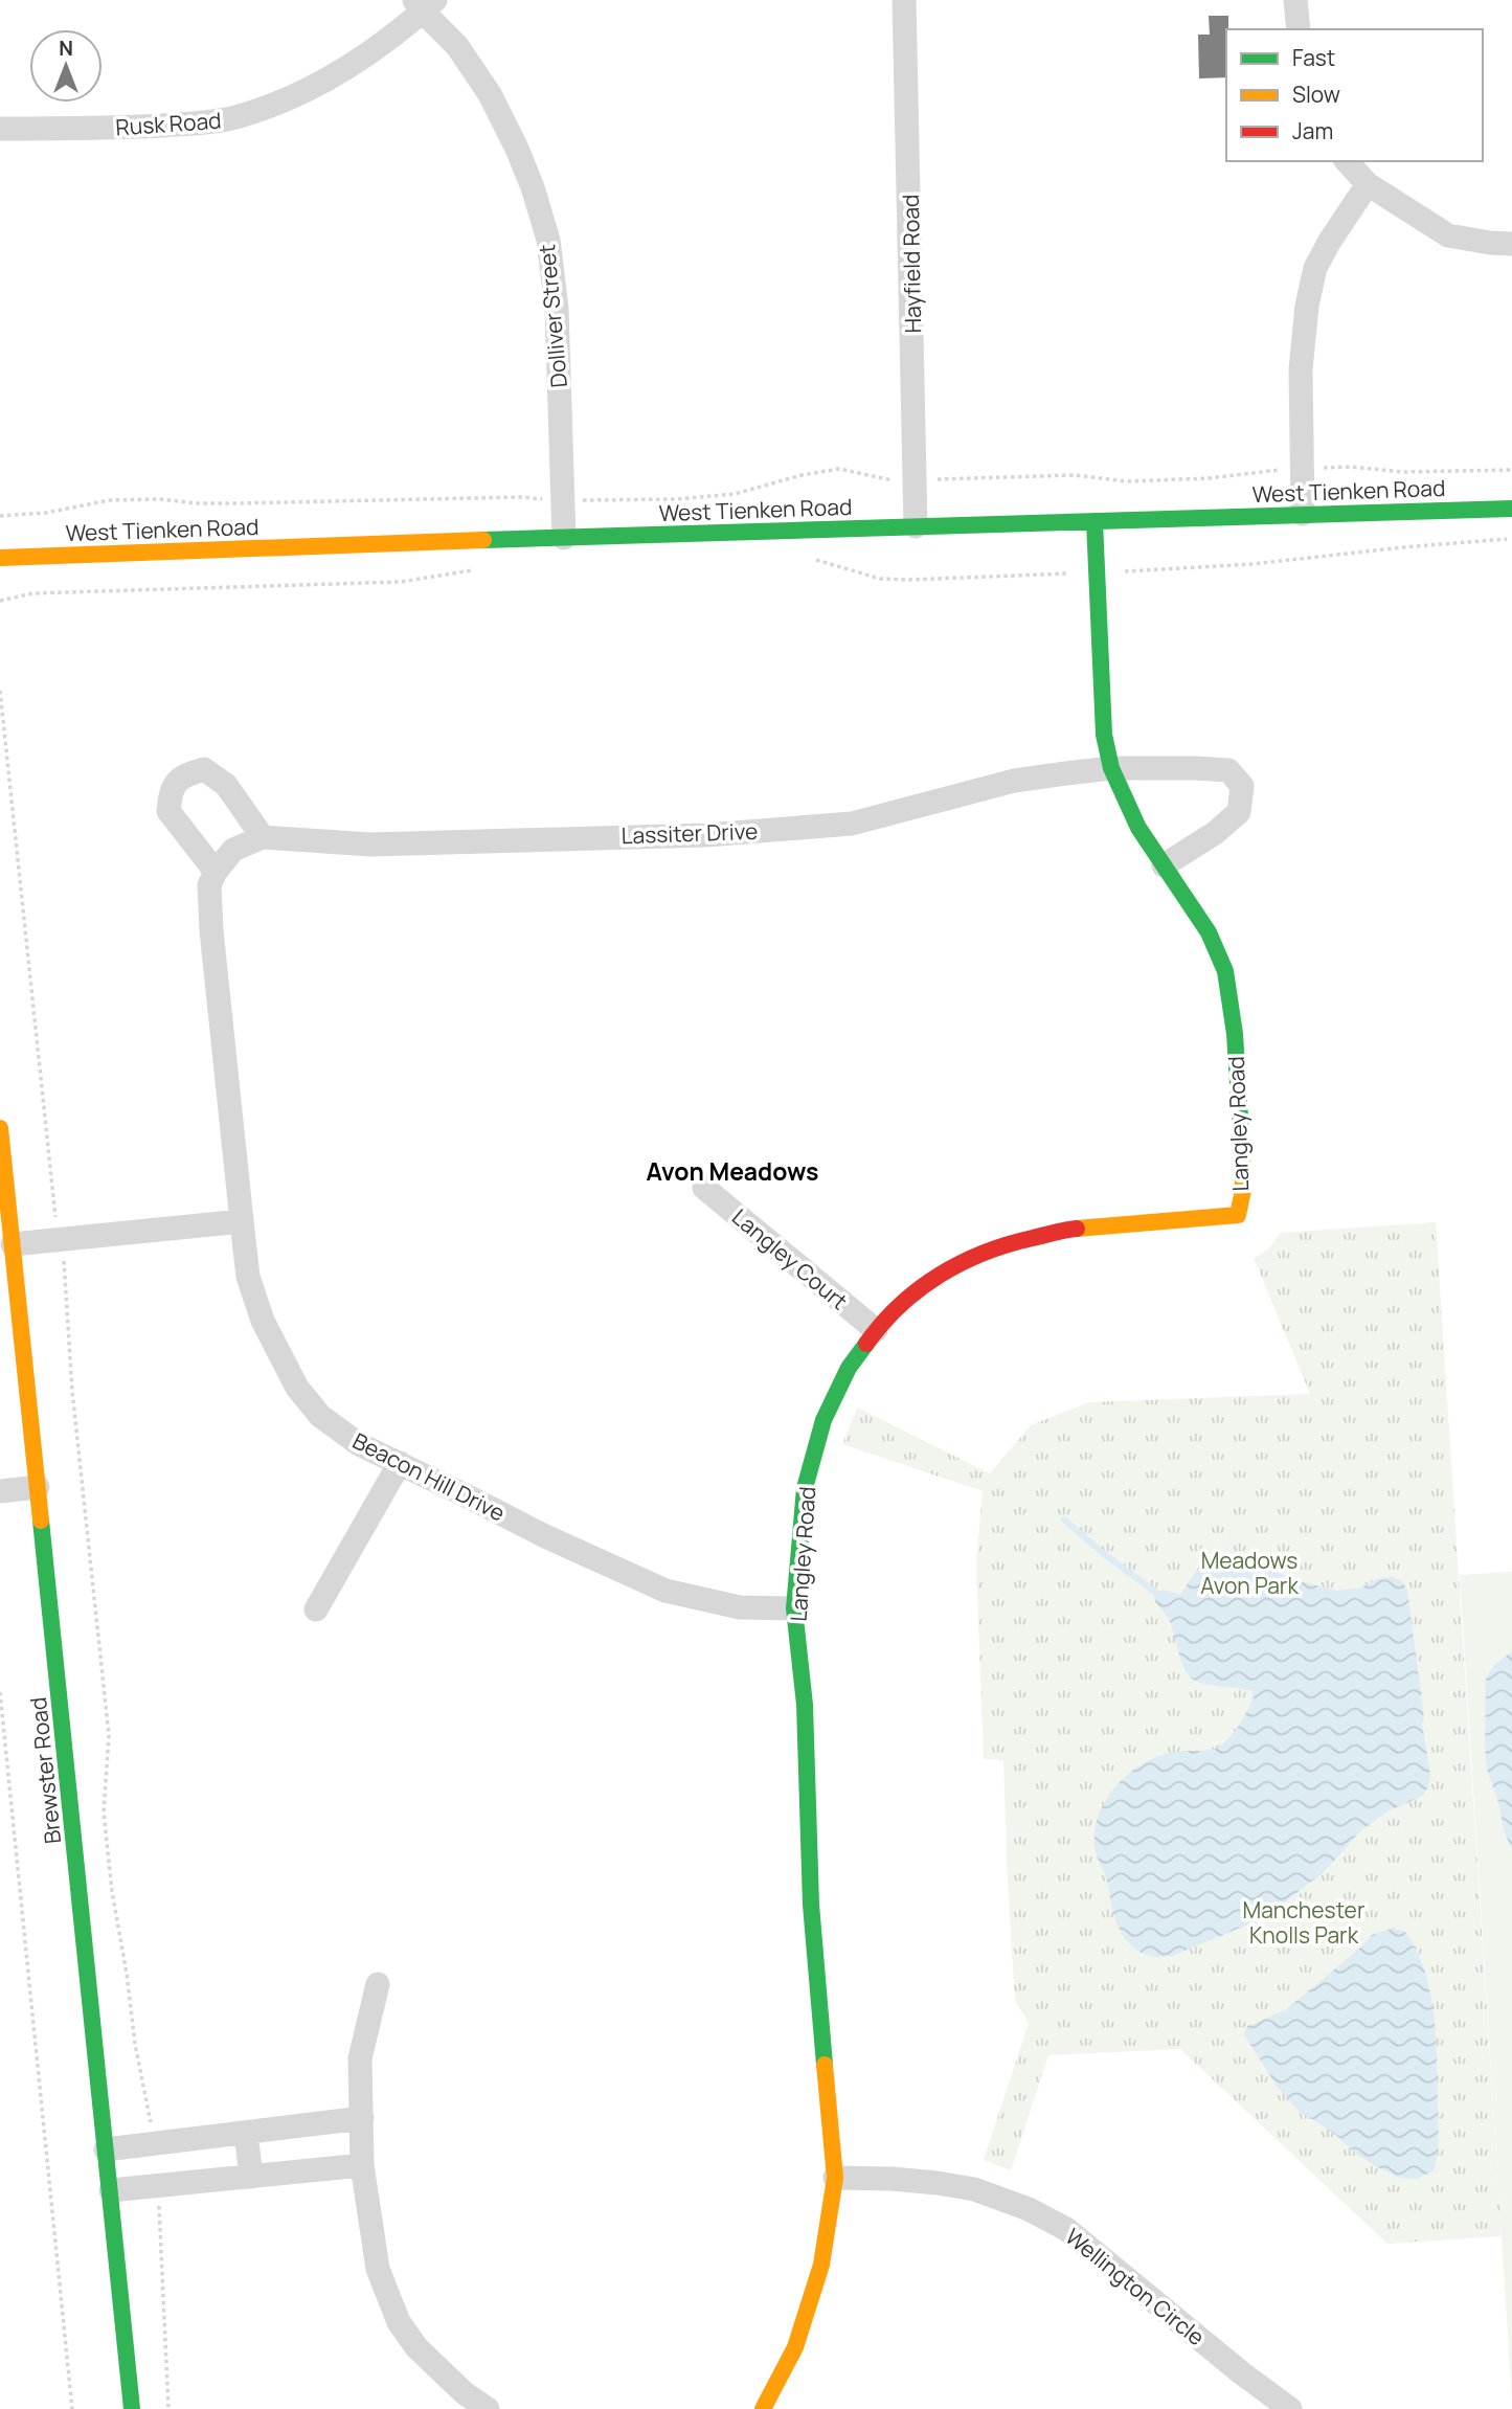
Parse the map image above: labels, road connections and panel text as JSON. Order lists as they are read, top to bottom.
{
  "streets": {
    "street": [
      "Rusk Road",
      "Hayfield Road",
      "Dolliver Street",
      "West Tienken Road",
      "Lassiter Drive",
      "Langley Road",
      "Langley Court",
      "Beacon Hill Drive",
      "Brewster Road",
      "Wellington Circle"
    ]
  },
  "crossings": [
    ["Rusk Road", "Dolliver Street"],
    ["Hayfield Road", "West Tienken Road"],
    ["Dolliver Street", "West Tienken Road"],
    ["West Tienken Road", "Langley Road"],
    ["Lassiter Drive", "Langley Road"],
    ["Langley Road", "Langley Court"],
    ["Langley Road", "Beacon Hill Drive"],
    ["Langley Road", "Wellington Circle"]
  ],
  "districts": ["Avon Meadows"],
  "parks": ["Meadows Avon Park", "Manchester Knolls Park"],
  "legend": ["Fast", "Slow", "Jam"],
  "north": "top"
}
